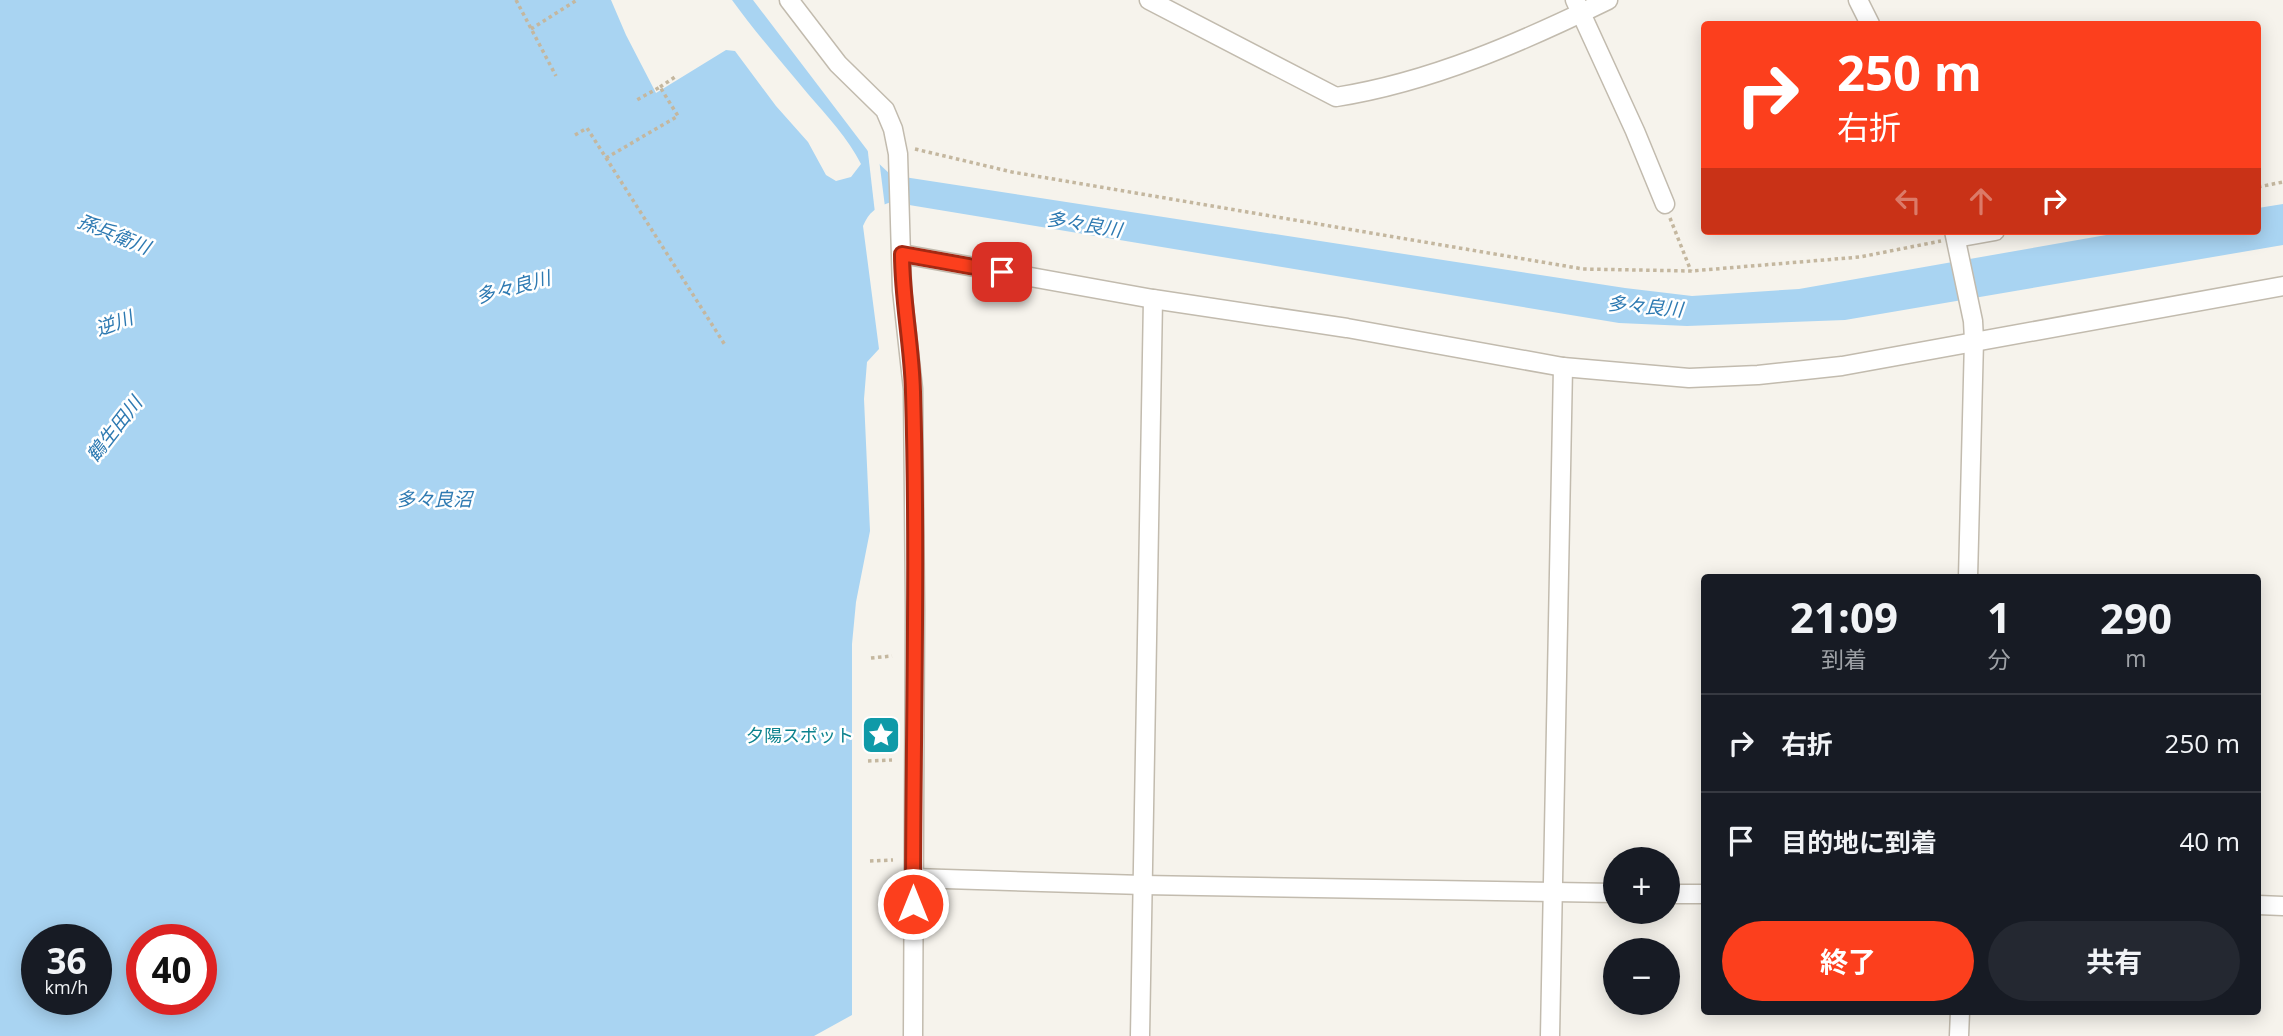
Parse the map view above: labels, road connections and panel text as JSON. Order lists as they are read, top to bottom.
{
  "water": [
    "多々良川",
    "孫兵衛川",
    "逆川",
    "鶴生田川",
    "多々良沼"
  ],
  "places": {
    "place": ["夕陽スポット"]
  },
  "page": {
    "turn": ["250 m", "右折"],
    "eta": [
      "21:09",
      "到着",
      "1",
      "分",
      "290",
      "m"
    ],
    "list": [
      {
        "name": "右折",
        "value": "250 m"
      },
      {
        "name": "目的地に到着",
        "value": "40 m"
      }
    ],
    "map_buttons": ["+", "−"],
    "buttons": ["終了", "共有"],
    "speed": "36 km/h",
    "limit": "40"
  }
}
